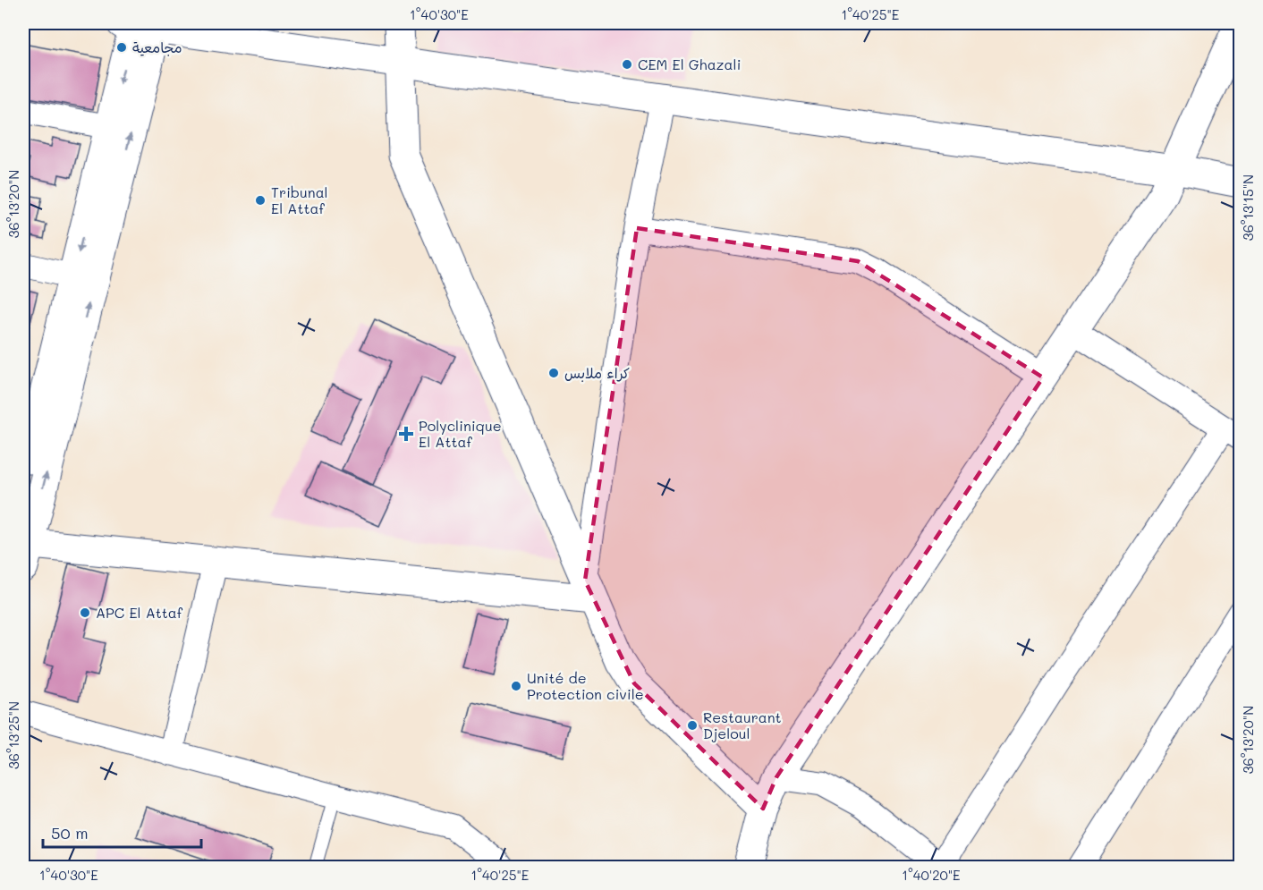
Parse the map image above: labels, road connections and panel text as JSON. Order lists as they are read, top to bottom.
{
  "places": {
    "other": [
      "مجامعية",
      "CEM El Ghazali",
      "Tribunal El Attaf",
      "كراء ملابس",
      "APC El Attaf",
      "Unité de Protection civile",
      "Restaurant Djeloul"
    ],
    "health": ["Polyclinique El Attaf"]
  },
  "scale_bar": "50 m",
  "coordinates": [
    "1°40'30\"E",
    "1°40'25\"E",
    "36°13'20\"N",
    "36°13'15\"N",
    "36°13'25\"N",
    "1°40'20\"E"
  ]
}
